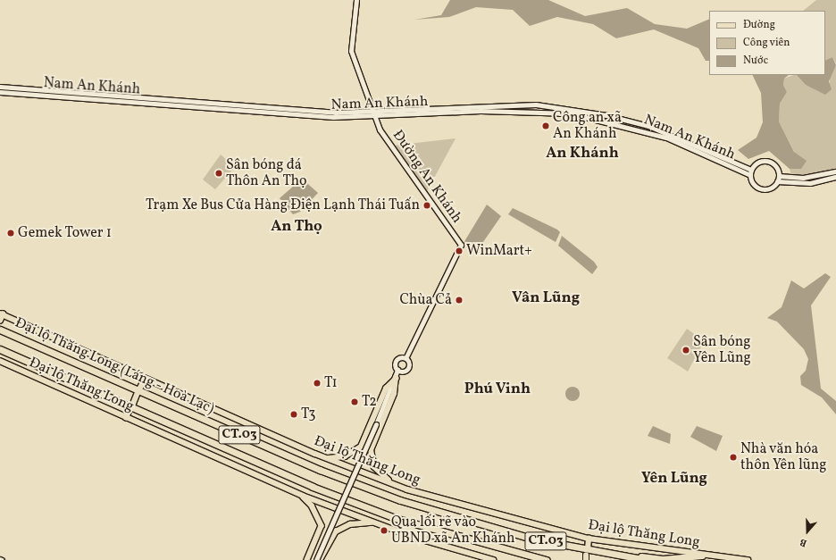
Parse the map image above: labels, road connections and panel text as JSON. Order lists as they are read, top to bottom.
{
  "streets": {
    "highway": ["Đại lộ Thăng Long (Láng - Hoà Lạc)", "CT.03"],
    "main road": ["Đại lộ Thăng Long"],
    "street": ["Nam An Khánh", "Đường An Khánh"]
  },
  "crossings": [
    ["Nam An Khánh", "Đường An Khánh"]
  ],
  "districts": [
    "An Khánh",
    "An Thọ",
    "Vân Lũng",
    "Phú Vinh",
    "Yên Lũng"
  ],
  "places": [
    "Công an xã An Khánh",
    "Sân bóng đá Thôn An Thọ",
    "Trạm Xe Bus Cửa Hàng Điện Lạnh Thái Tuấn",
    "Gemek Tower 1",
    "WinMart+",
    "Chùa Cả",
    "Sân bóng Yên Lũng",
    "T1",
    "T2",
    "T3",
    "Nhà văn hóa thôn Yên lũng",
    "Qua lối rẽ vào UBND xã An Khánh"
  ],
  "legend": ["Đường", "Công viên", "Nước"],
  "north": "bottom"
}
